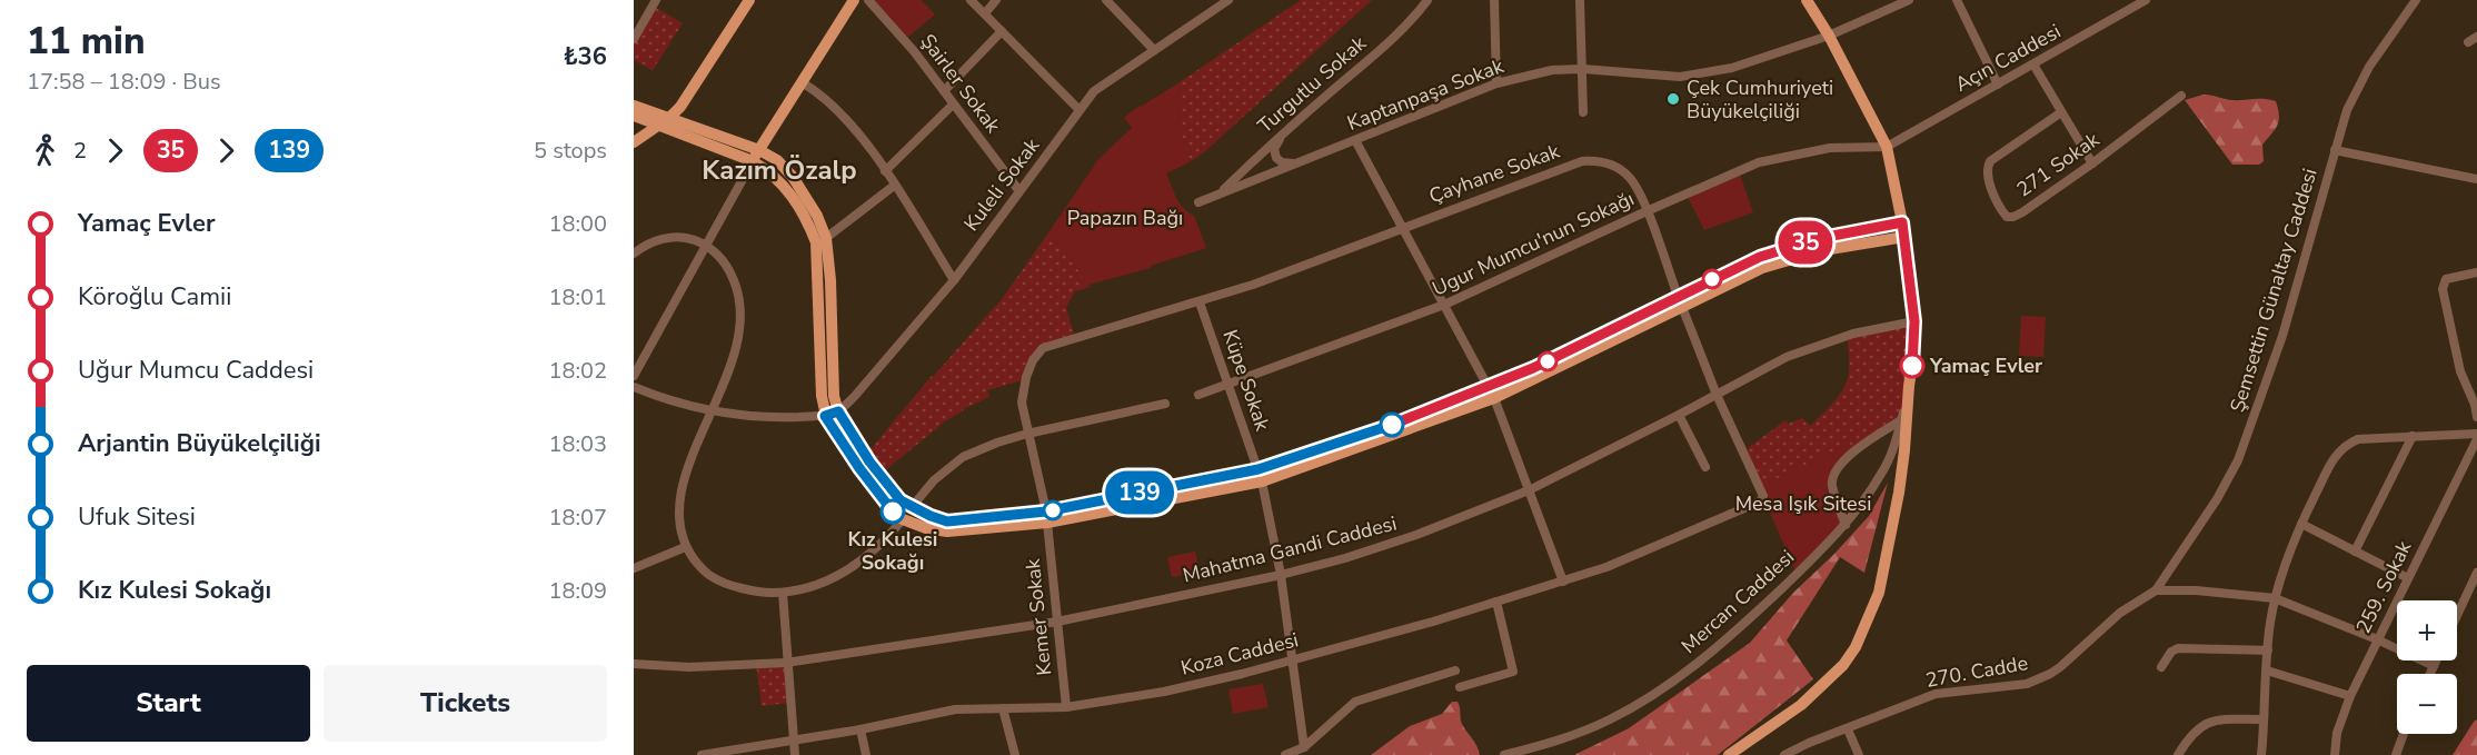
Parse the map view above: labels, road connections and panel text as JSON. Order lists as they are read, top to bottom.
{
  "streets": {
    "street": [
      "Açın Caddesi",
      "Şairler Sokak",
      "Turgutlu Sokak",
      "Kaptanpaşa Sokak",
      "271 Sokak",
      "Çayhane Sokak",
      "Kuleli Sokak",
      "Ugur Mumcu'nun Sokağı",
      "Şemsettin Günaltay Caddesi",
      "Küpe Sokak",
      "Mahatma Gandi Caddesi",
      "259. Sokak",
      "Mercan Caddesi",
      "Kemer Sokak",
      "Koza Caddesi",
      "270. Cadde"
    ]
  },
  "crossings": [
    ["Açın Caddesi", "Ugur Mumcu'nun Sokağı"],
    ["Şairler Sokak", "Kuleli Sokak"],
    ["Turgutlu Sokak", "Kaptanpaşa Sokak"],
    ["Çayhane Sokak", "Ugur Mumcu'nun Sokağı"],
    ["Çayhane Sokak", "Küpe Sokak"],
    ["Çayhane Sokak", "Mahatma Gandi Caddesi"],
    ["Çayhane Sokak", "Kemer Sokak"],
    ["Çayhane Sokak", "Koza Caddesi"],
    ["Ugur Mumcu'nun Sokağı", "Küpe Sokak"],
    ["Şemsettin Günaltay Caddesi", "270. Cadde"],
    ["Küpe Sokak", "Mahatma Gandi Caddesi"],
    ["Küpe Sokak", "Koza Caddesi"],
    ["Mahatma Gandi Caddesi", "Kemer Sokak"],
    ["Kemer Sokak", "Koza Caddesi"]
  ],
  "districts": ["Kazım Özalp"],
  "parks": ["Papazın Bağı", "Mesa Işık Sitesi"],
  "places": ["Çek Cumhuriyeti Büyükelçiliği", "Yamaç Evler", "Kız Kulesi Sokağı"],
  "lines": ["bus line 35", "bus line 139"],
  "page": {
    "heading": ["11 min", "17:58 – 18:09 · Bus", "₺36"],
    "on_map": ["35", "139"],
    "legs": [
      "2",
      "35",
      "139",
      "5 stops"
    ],
    "list": [
      {
        "name": "Yamaç Evler",
        "value": "18:00"
      },
      {
        "name": "Köroğlu Camii",
        "value": "18:01"
      },
      {
        "name": "Uğur Mumcu Caddesi",
        "value": "18:02"
      },
      {
        "name": "Arjantin Büyükelçiliği",
        "value": "18:03"
      },
      {
        "name": "Ufuk Sitesi",
        "value": "18:07"
      },
      {
        "name": "Kız Kulesi Sokağı",
        "value": "18:09"
      }
    ],
    "map_buttons": ["+", "−"],
    "buttons": ["Start", "Tickets"]
  }
}
